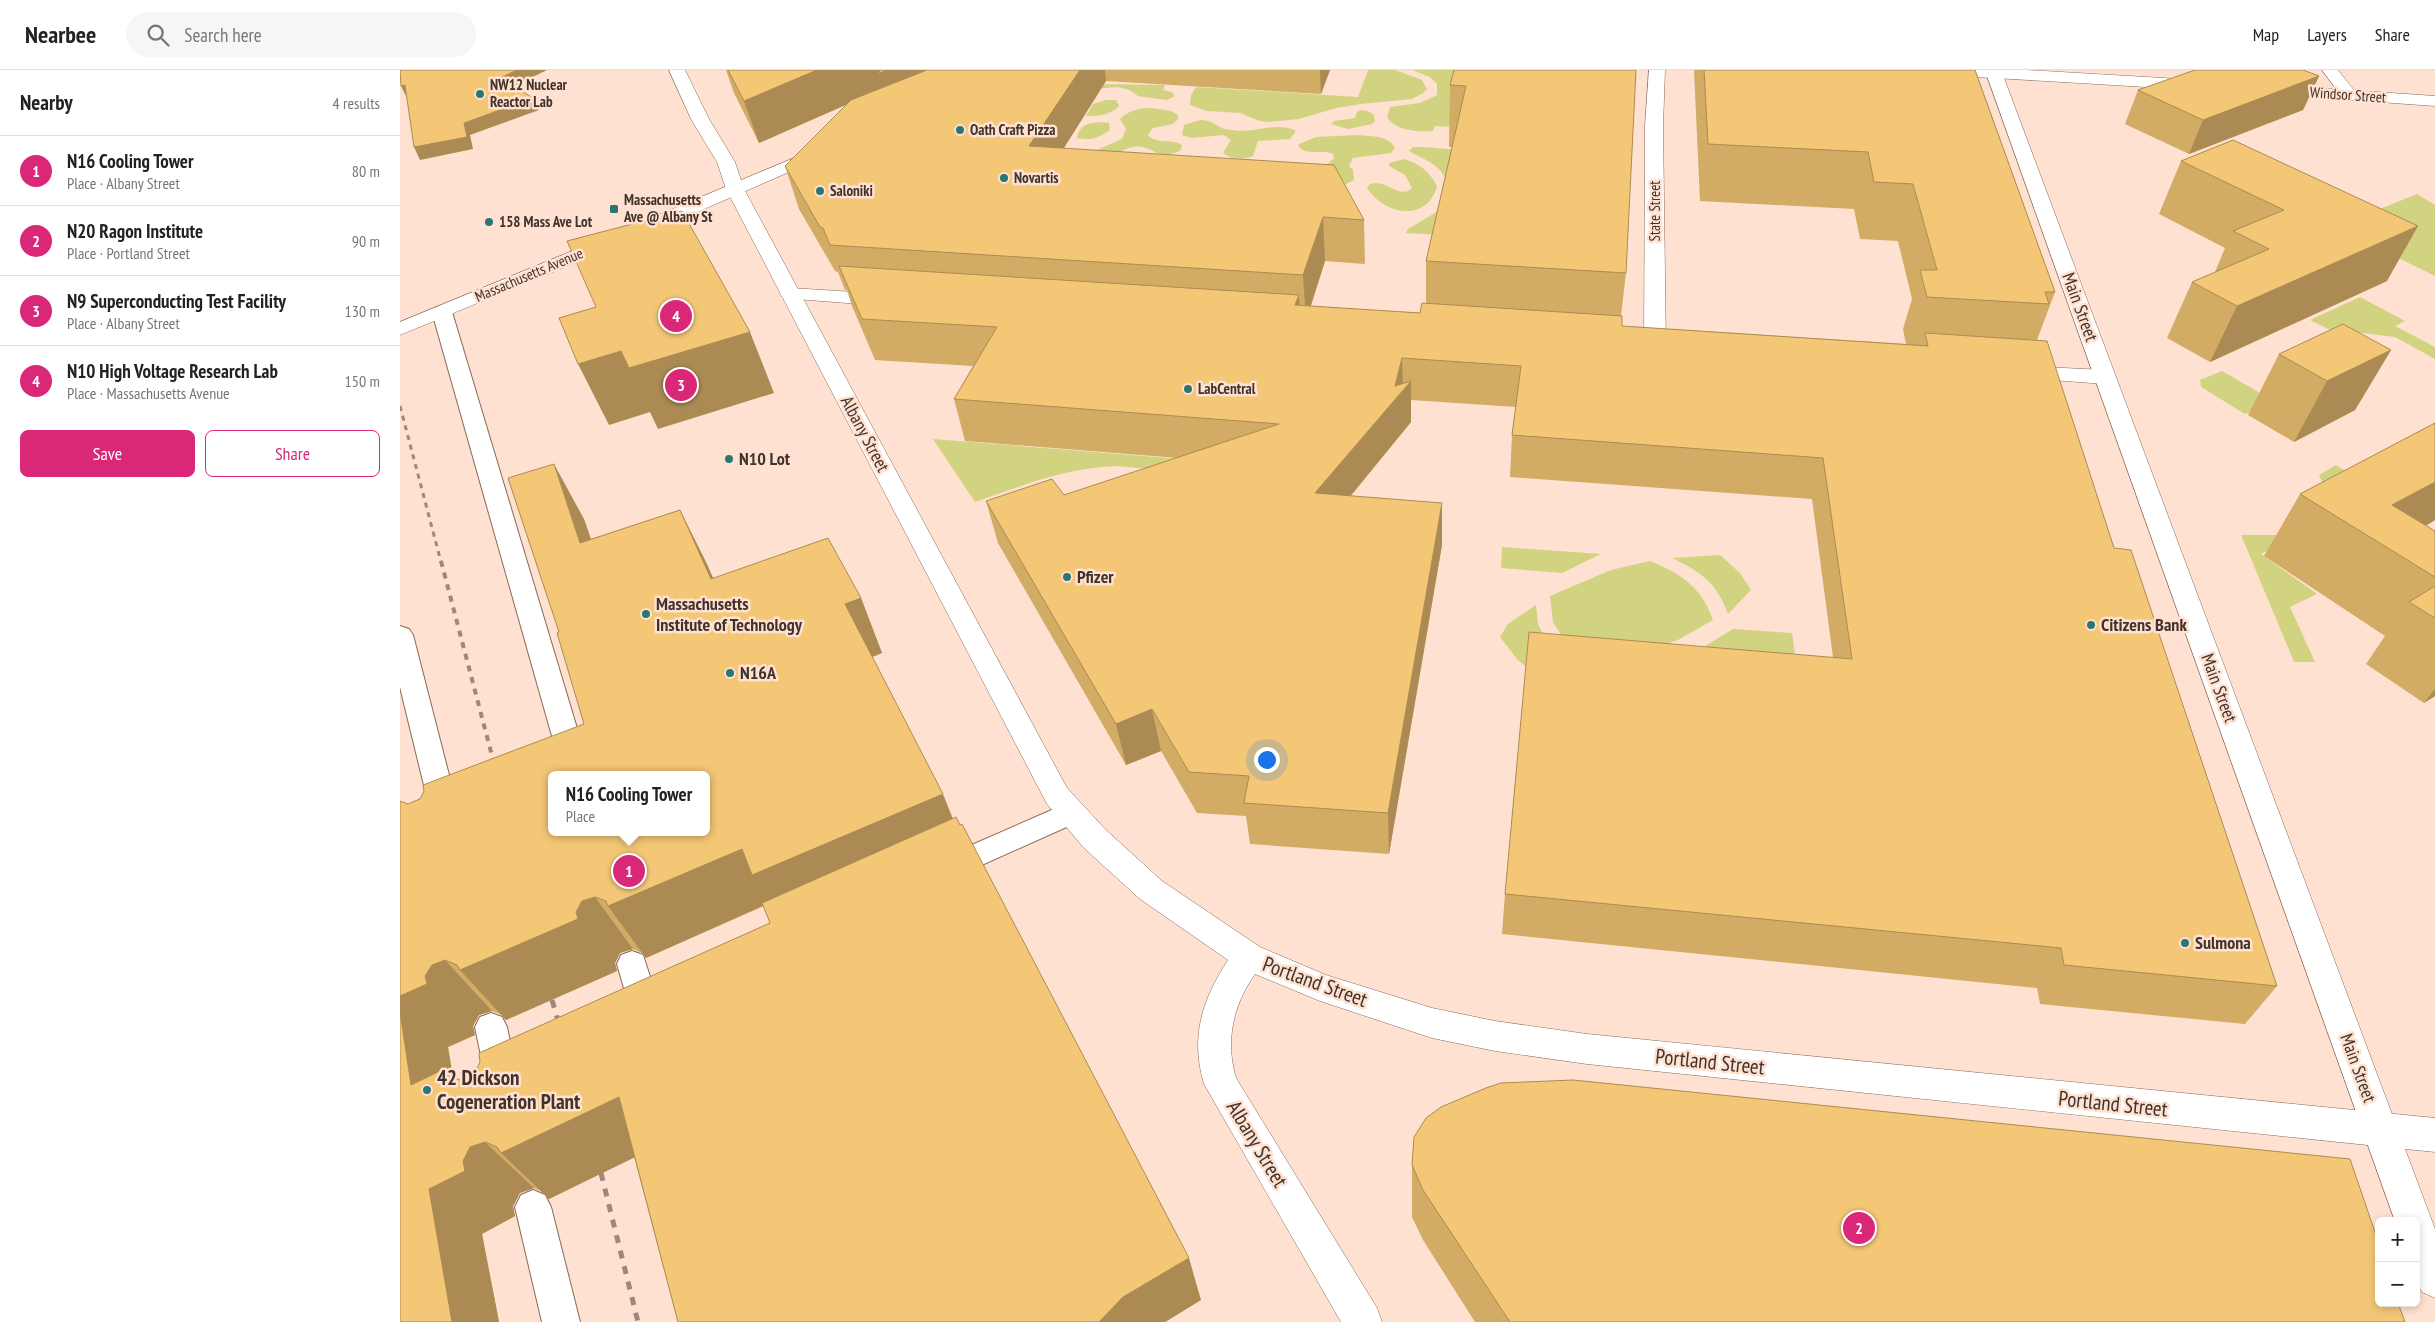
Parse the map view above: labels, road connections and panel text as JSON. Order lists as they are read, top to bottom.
{
  "streets": {
    "main road": [
      "Windsor Street",
      "State Street",
      "Massachusetts Avenue",
      "Main Street",
      "Albany Street",
      "Portland Street"
    ]
  },
  "crossings": [
    ["Massachusetts Avenue", "Albany Street"],
    ["Main Street", "Portland Street"],
    ["Albany Street", "Portland Street"]
  ],
  "places": {
    "other": [
      "NW12 Nuclear Reactor Lab",
      "Oath Craft Pizza",
      "Novartis",
      "Saloniki",
      "158 Mass Ave Lot",
      "LabCentral",
      "N10 Lot",
      "Pfizer",
      "Massachusetts Institute of Technology",
      "Citizens Bank",
      "N16A",
      "Sulmona",
      "42 Dickson Cogeneration Plant"
    ],
    "transit": ["Massachusetts Ave @ Albany St"]
  },
  "page": {
    "header": "Nearbee",
    "search": "Search here",
    "nav": ["Map", "Layers", "Share"],
    "heading": ["Nearby", "4 results"],
    "list": [
      {
        "mark": "1",
        "name": "N16 Cooling Tower",
        "note": "Place · Albany Street",
        "value": "80 m"
      },
      {
        "mark": "2",
        "name": "N20 Ragon Institute",
        "note": "Place · Portland Street",
        "value": "90 m"
      },
      {
        "mark": "3",
        "name": "N9 Superconducting Test Facility",
        "note": "Place · Albany Street",
        "value": "130 m"
      },
      {
        "mark": "4",
        "name": "N10 High Voltage Research Lab",
        "note": "Place · Massachusetts Avenue",
        "value": "150 m"
      }
    ],
    "pins": [
      "4",
      "3",
      "1",
      "2"
    ],
    "buttons": ["Save", "Share"],
    "popup": ["N16 Cooling Tower", "Place"],
    "map_buttons": ["+", "−"]
  }
}
